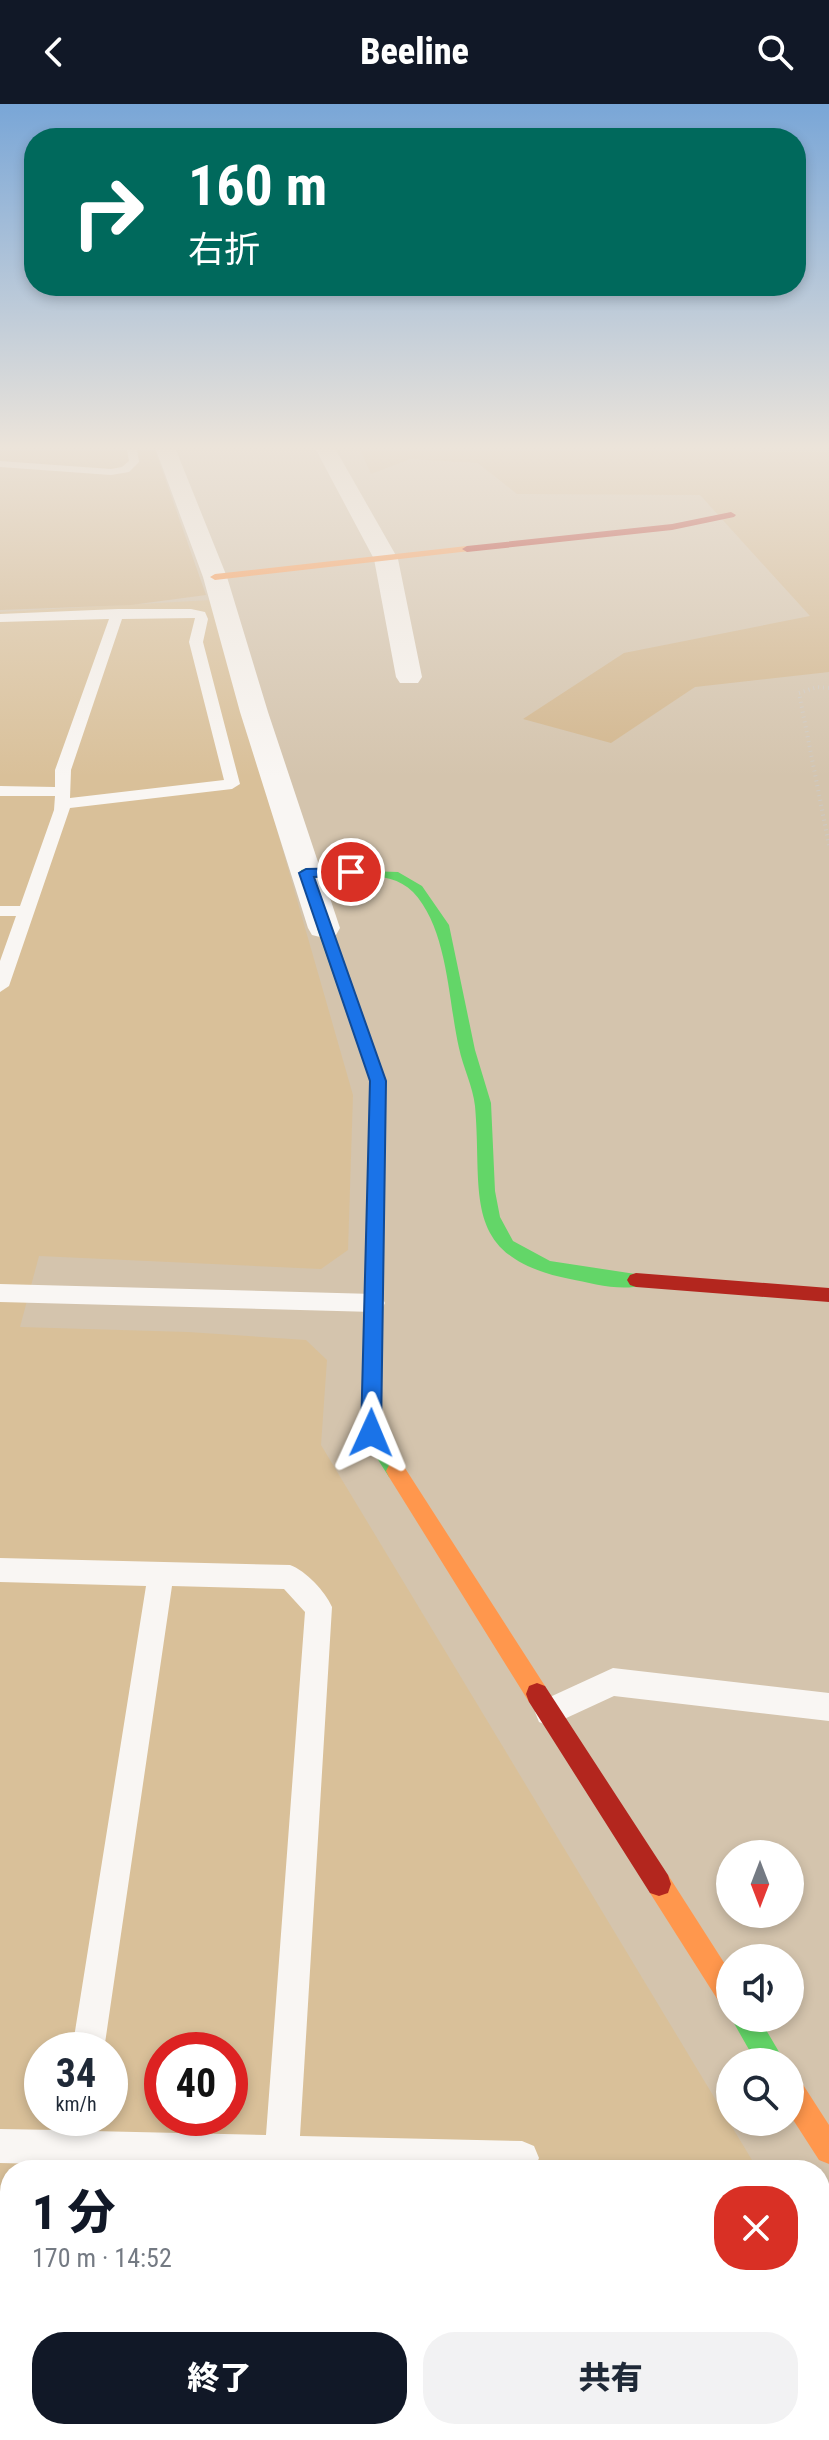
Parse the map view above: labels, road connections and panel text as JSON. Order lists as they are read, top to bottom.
{
  "north": "bottom",
  "page": {
    "header": "Beeline",
    "turn": ["160 m", "右折"],
    "speed": "34 km/h",
    "limit": "40",
    "heading": ["1 分", "170 m · 14:52"],
    "buttons": ["終了", "共有"]
  }
}
